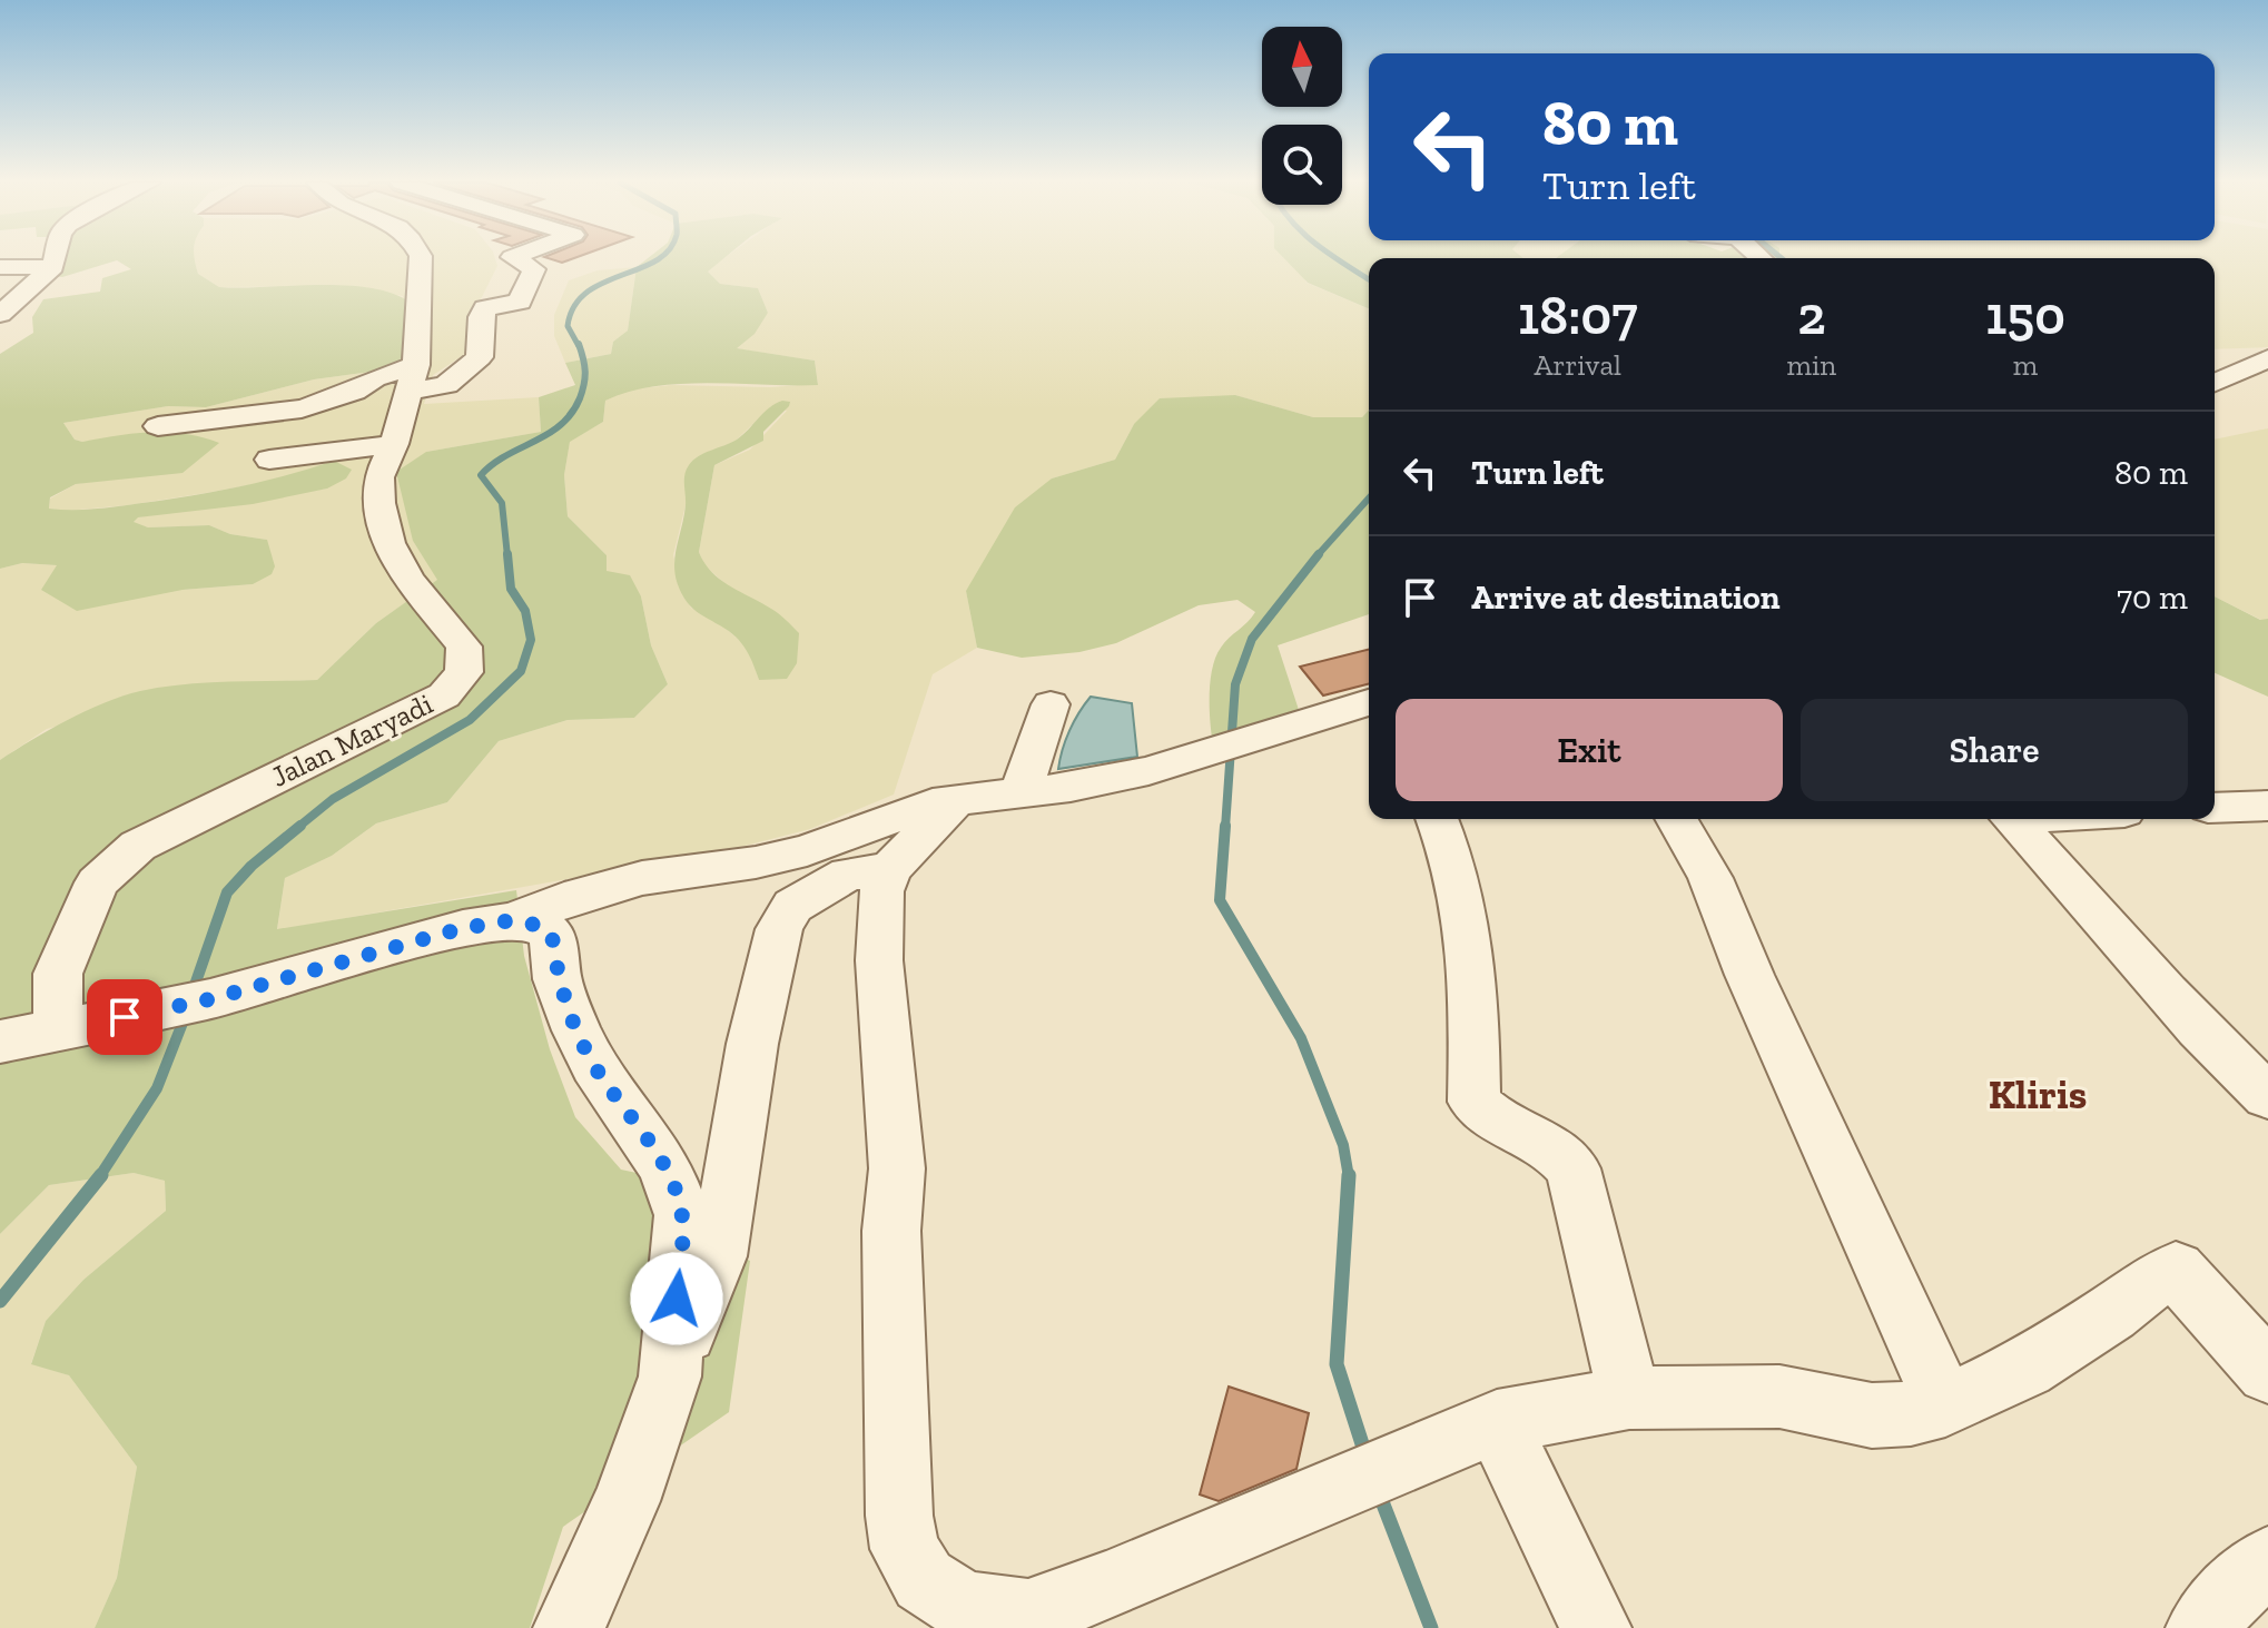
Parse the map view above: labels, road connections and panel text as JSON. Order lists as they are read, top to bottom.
{
  "streets": {
    "street": ["Jalan Maryadi"]
  },
  "districts": ["Kliris"],
  "north": "top",
  "page": {
    "turn": ["80 m", "Turn left"],
    "eta": [
      "18:07",
      "Arrival",
      "2",
      "min",
      "150",
      "m"
    ],
    "list": [
      {
        "name": "Turn left",
        "value": "80 m"
      },
      {
        "name": "Arrive at destination",
        "value": "70 m"
      }
    ],
    "buttons": ["Exit", "Share"]
  }
}
